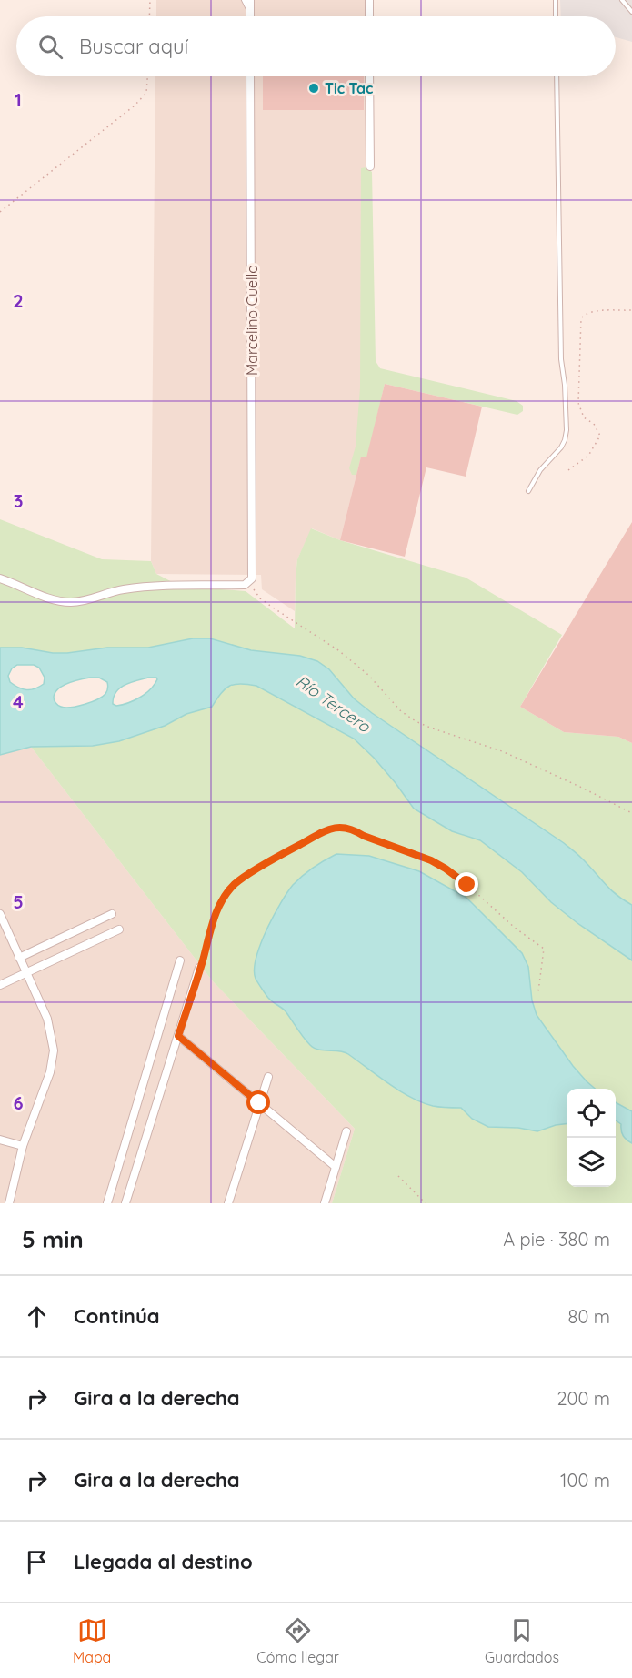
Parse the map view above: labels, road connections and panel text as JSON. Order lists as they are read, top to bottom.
{
  "streets": {
    "street": ["Marcelino Cuello"]
  },
  "water": ["Río Tercero"],
  "places": ["Tic Tac"],
  "page": {
    "search": "Buscar aquí",
    "heading": ["5 min", "A pie · 380 m"],
    "list": [
      ["Continúa", "80 m"],
      ["Gira a la derecha", "200 m"],
      ["Gira a la derecha", "100 m"],
      "Llegada al destino"
    ],
    "nav": ["Mapa", "Cómo llegar", "Guardados"]
  },
  "grid": {
    "rows": [
      "1",
      "2",
      "3",
      "4",
      "5",
      "6"
    ]
  }
}
